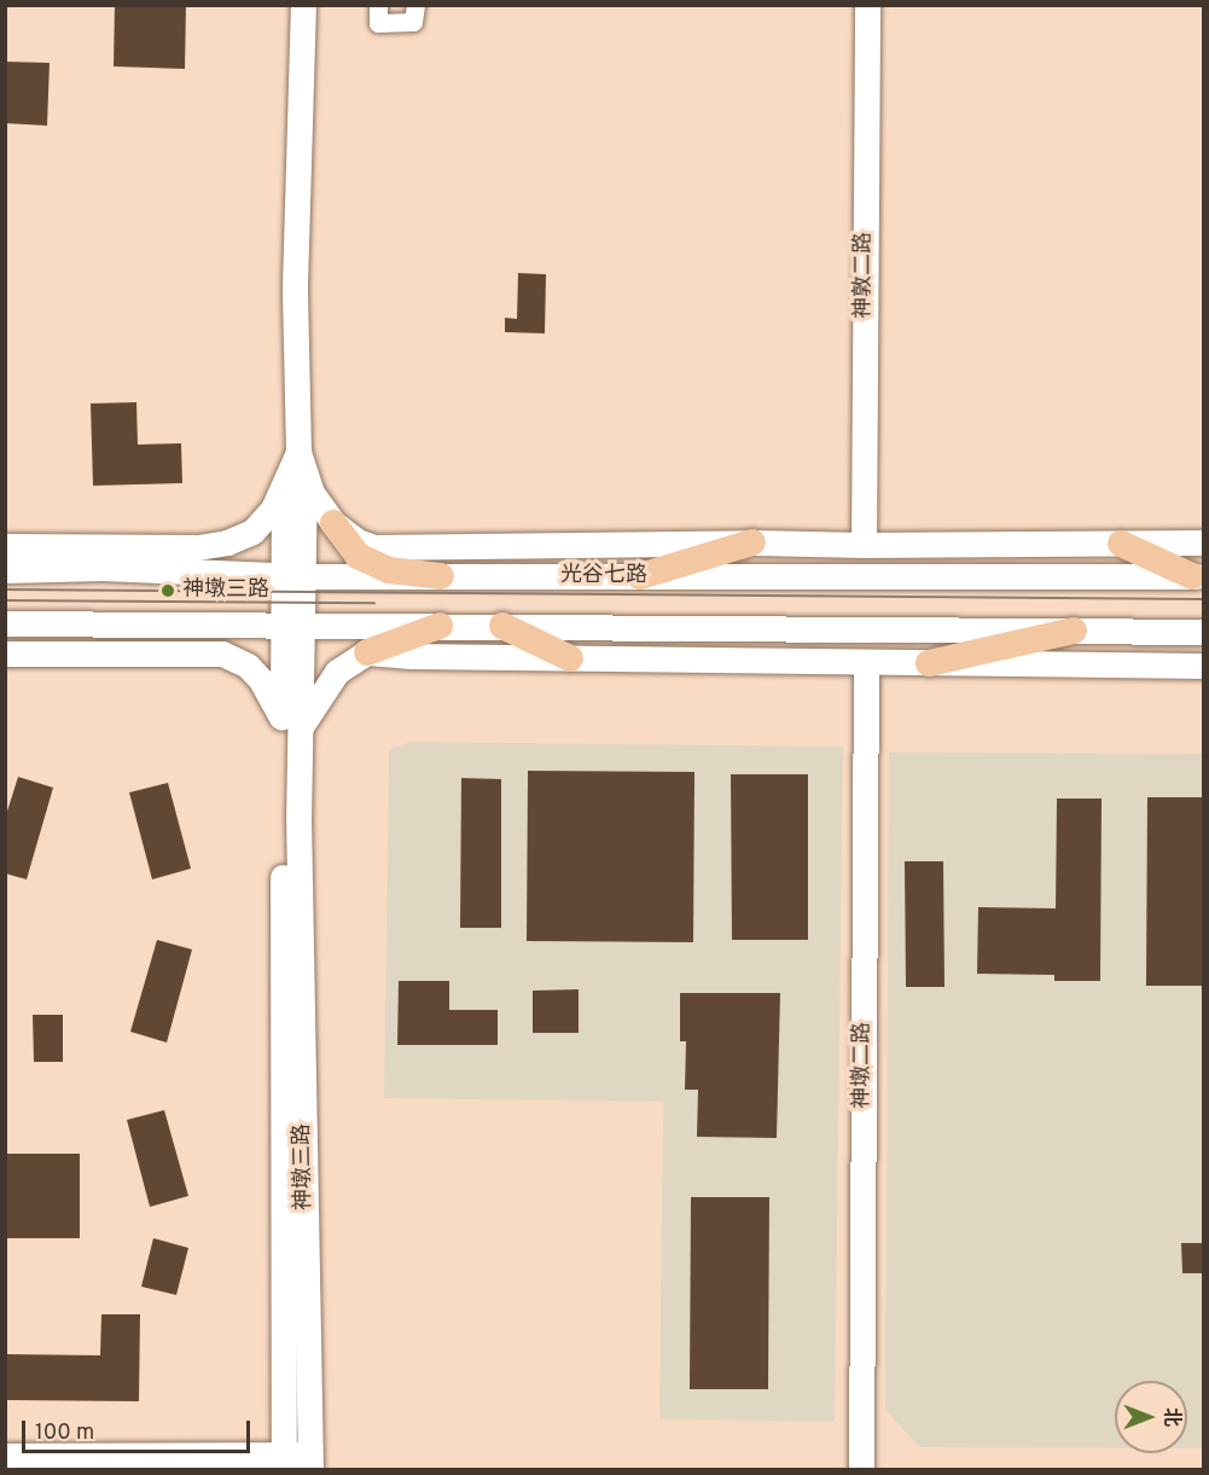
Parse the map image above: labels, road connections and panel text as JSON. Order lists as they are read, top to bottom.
{
  "streets": {
    "street": [
      "神敦二路",
      "光谷七路",
      "神墩二路",
      "神墩三路"
    ]
  },
  "crossings": [
    ["光谷七路", "神墩三路"]
  ],
  "places": ["神墩三路"],
  "scale_bar": "100 m",
  "north": "right"
}
